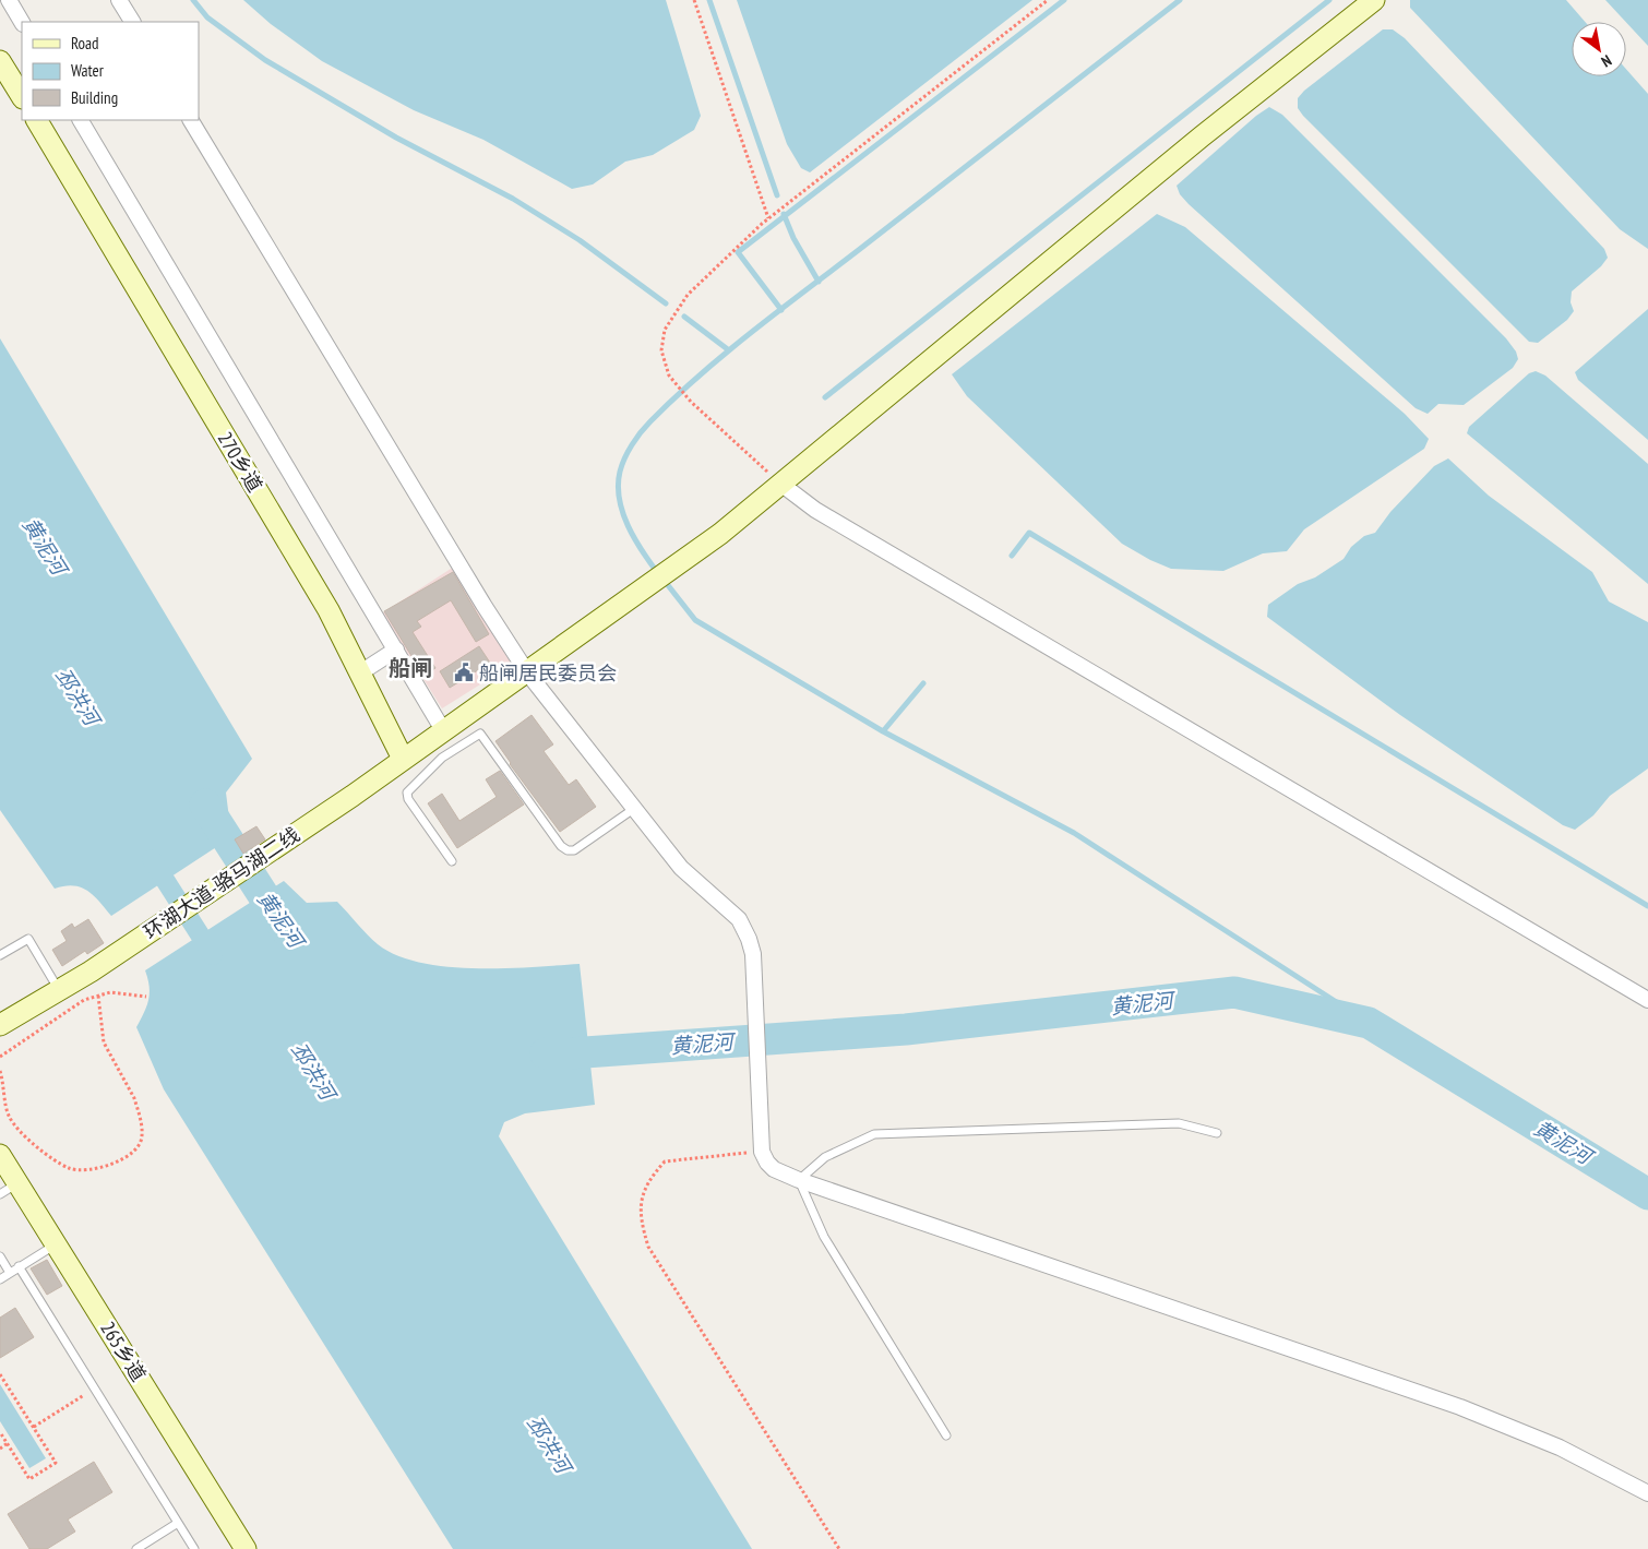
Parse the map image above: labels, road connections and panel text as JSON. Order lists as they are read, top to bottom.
{
  "streets": {
    "street": ["270乡道", "环湖大道-骆马湖二线", "265乡道"]
  },
  "crossings": [
    ["270乡道", "环湖大道-骆马湖二线"]
  ],
  "districts": ["船闸"],
  "water": ["黄泥河", "邳洪河"],
  "places": {
    "public building": ["船闸居民委员会"]
  },
  "legend": ["Road", "Water", "Building"],
  "north": "bottom right"
}
